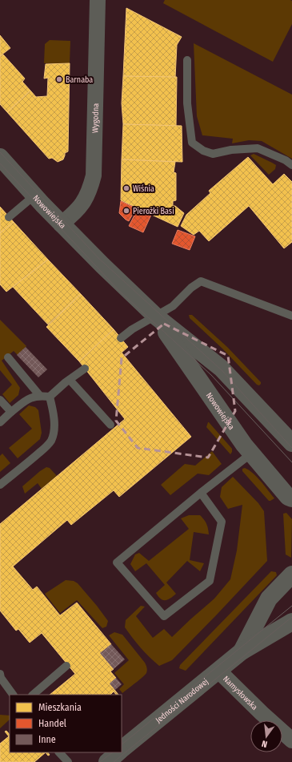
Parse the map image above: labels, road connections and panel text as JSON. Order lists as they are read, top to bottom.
{
  "streets": {
    "street": [
      "Wygodna",
      "Nowowiejska",
      "Namysłowska",
      "Jedności Narodowej"
    ]
  },
  "crossings": [
    ["Wygodna", "Nowowiejska"],
    ["Namysłowska", "Jedności Narodowej"]
  ],
  "places": ["Barnaba", "Wiśnia", "Pierożki Basi"],
  "legend": ["Mieszkania", "Handel", "Inne"],
  "north": "bottom"
}
